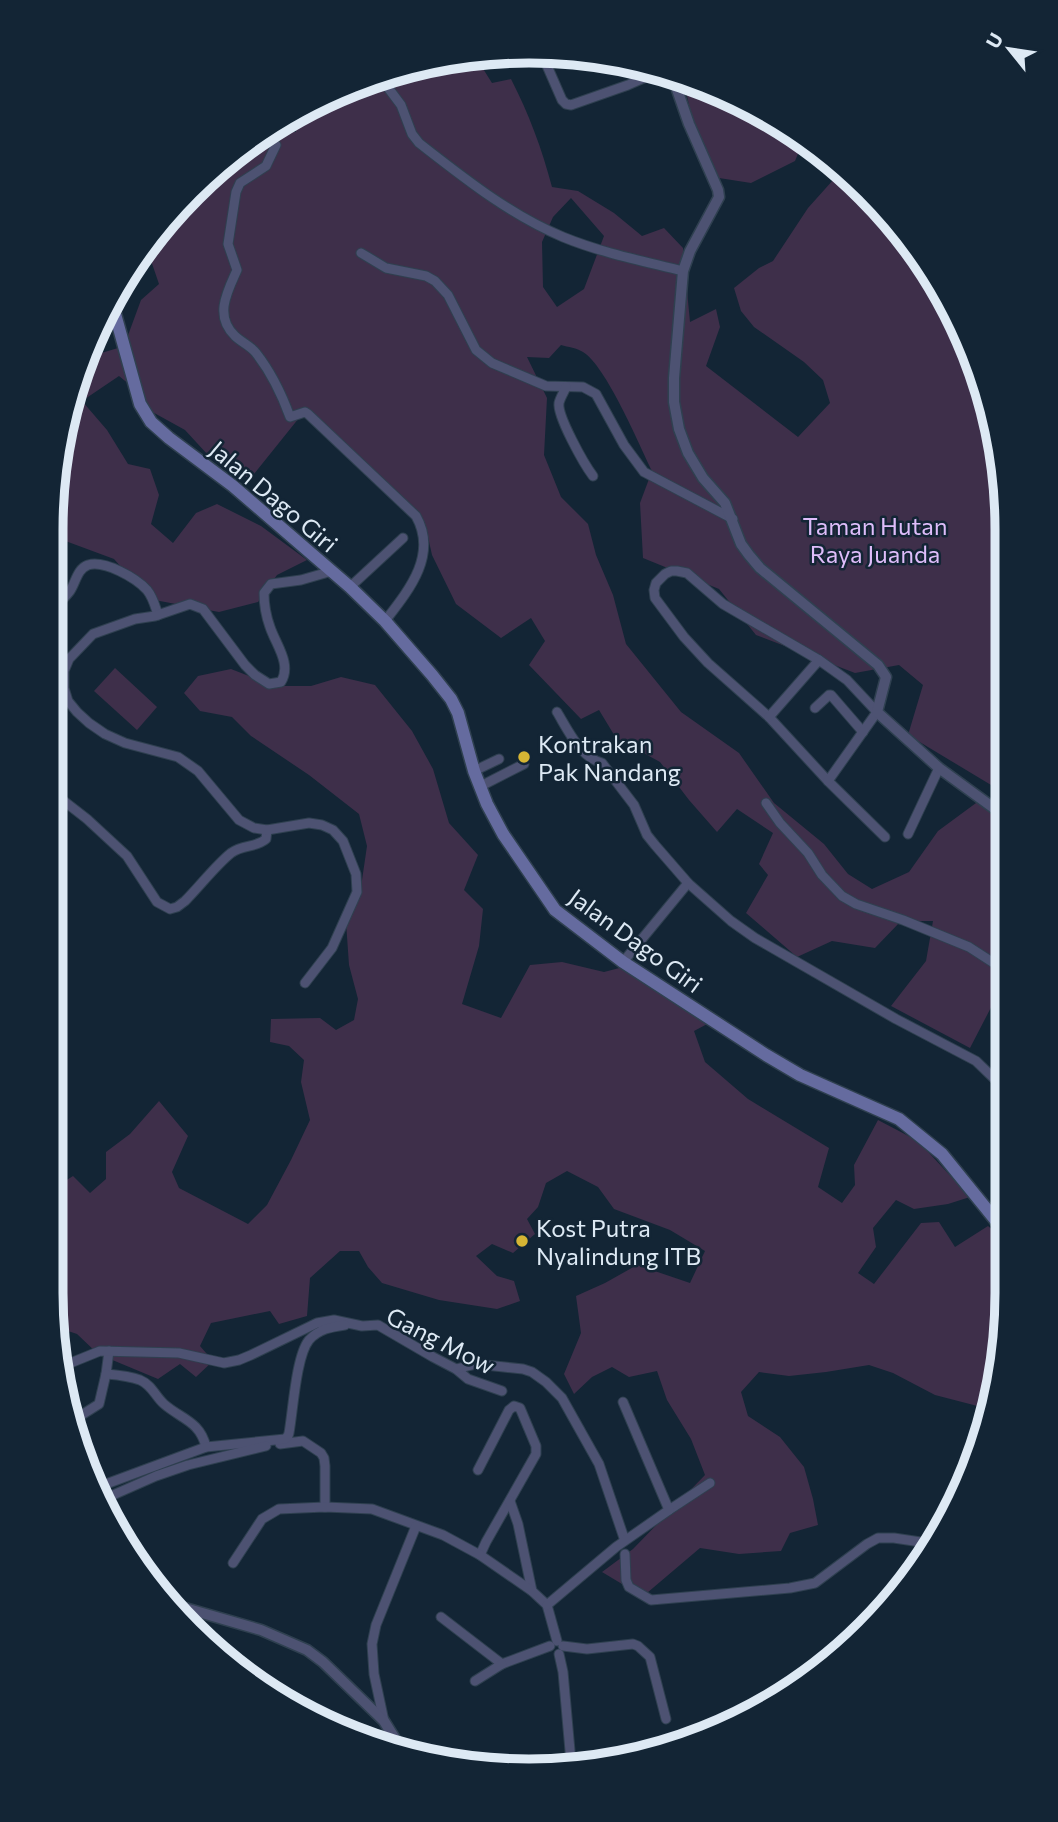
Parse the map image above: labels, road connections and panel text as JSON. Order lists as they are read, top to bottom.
{
  "streets": {
    "main road": ["Jalan Dago Giri"],
    "street": ["Gang Mow"]
  },
  "parks": ["Taman Hutan Raya Juanda"],
  "places": ["Kontrakan Pak Nandang", "Kost Putra Nyalindung ITB"],
  "north": "top left"
}
